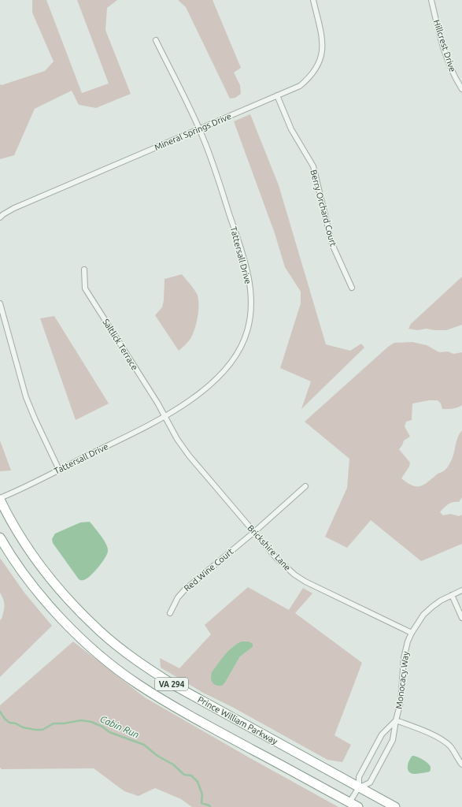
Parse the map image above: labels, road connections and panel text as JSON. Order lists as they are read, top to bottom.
{
  "streets": {
    "highway": ["VA 294", "Prince William Parkway"],
    "street": [
      "Hillcrest Drive",
      "Mineral Springs Drive",
      "Berry Orchard Court",
      "Tattersall Drive",
      "Saltlick Terrace",
      "Brickshire Lane",
      "Red Wine Court",
      "Monocacy Way"
    ]
  },
  "crossings": [
    ["Mineral Springs Drive", "Berry Orchard Court"],
    ["Mineral Springs Drive", "Tattersall Drive"],
    ["Tattersall Drive", "Saltlick Terrace"],
    ["Tattersall Drive", "Brickshire Lane"],
    ["Tattersall Drive", "Prince William Parkway"],
    ["Saltlick Terrace", "Brickshire Lane"],
    ["Brickshire Lane", "Red Wine Court"],
    ["Brickshire Lane", "Monocacy Way"],
    ["Monocacy Way", "VA 294"],
    ["Monocacy Way", "Prince William Parkway"]
  ],
  "water": ["Cabin Run"]
}
